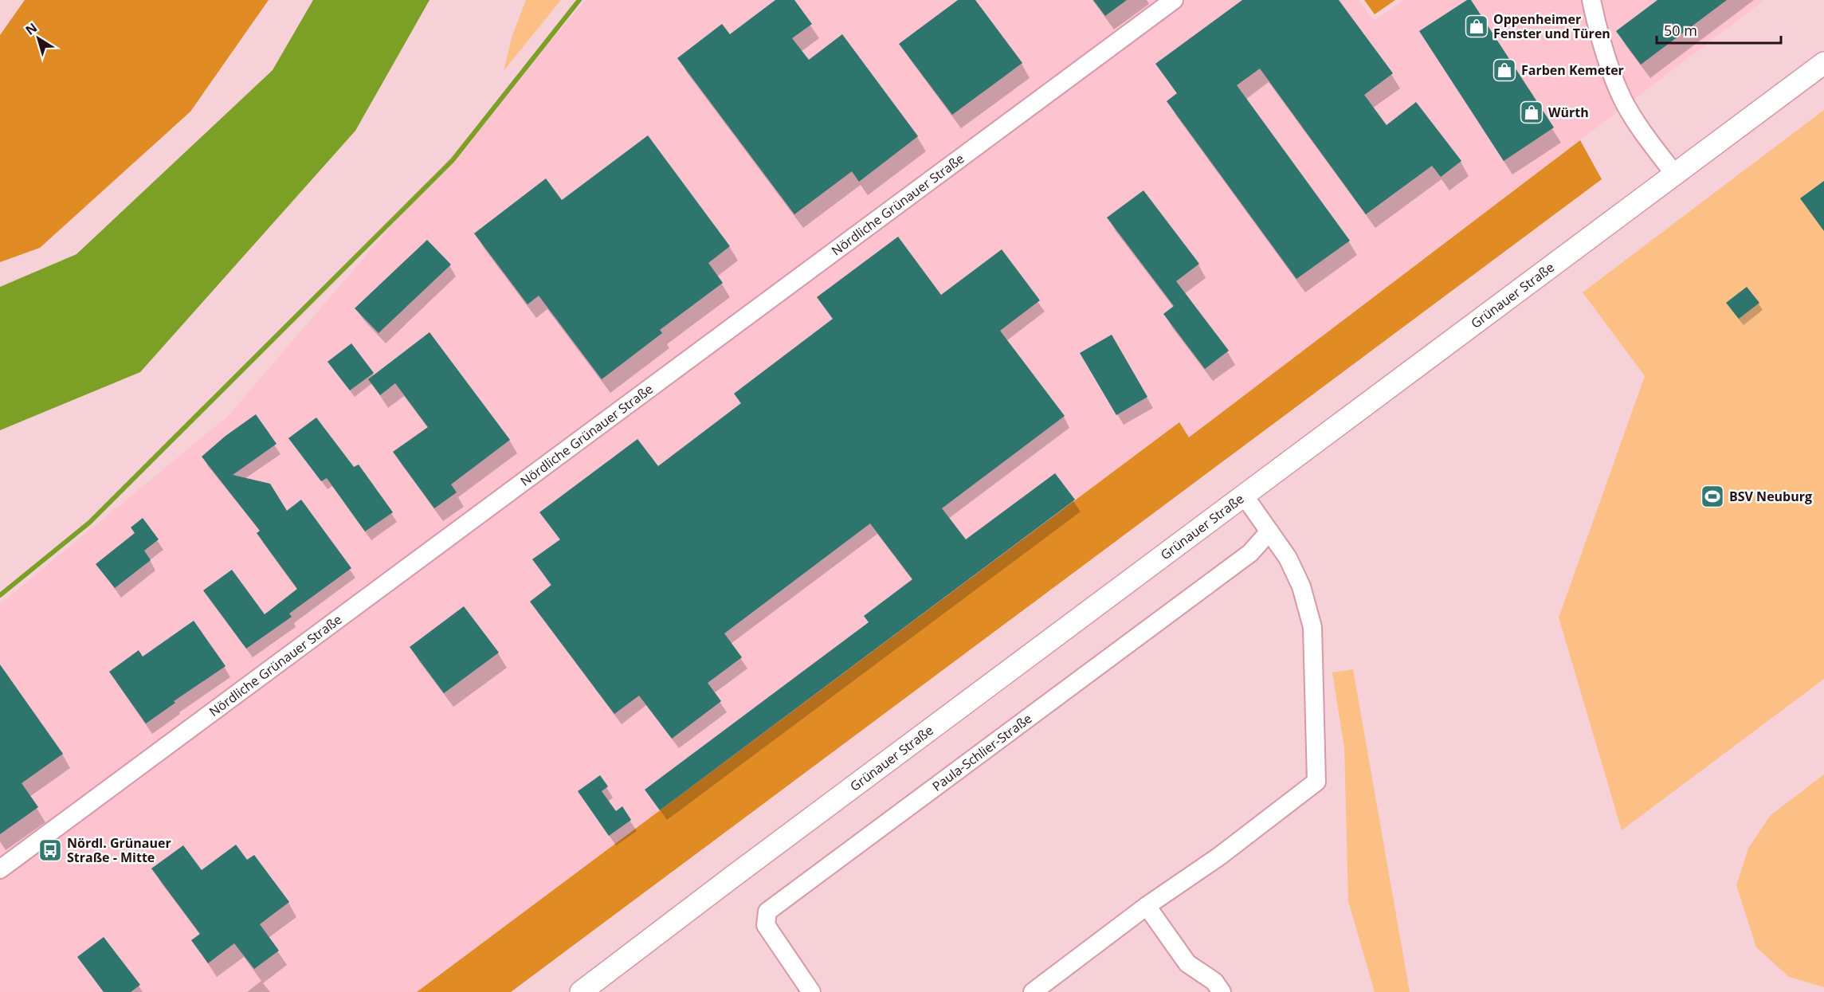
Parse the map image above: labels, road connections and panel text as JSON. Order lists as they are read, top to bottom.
{
  "streets": {
    "street": ["Nördliche Grünauer Straße", "Grünauer Straße", "Paula-Schlier-Straße"]
  },
  "places": {
    "shop": ["Oppenheimer Fenster und Türen", "Farben Kemeter", "Würth"],
    "sports": ["BSV Neuburg"],
    "bus stop": ["Nördl. Grünauer Straße - Mitte"]
  },
  "scale_bar": "50 m",
  "north": "top left"
}
